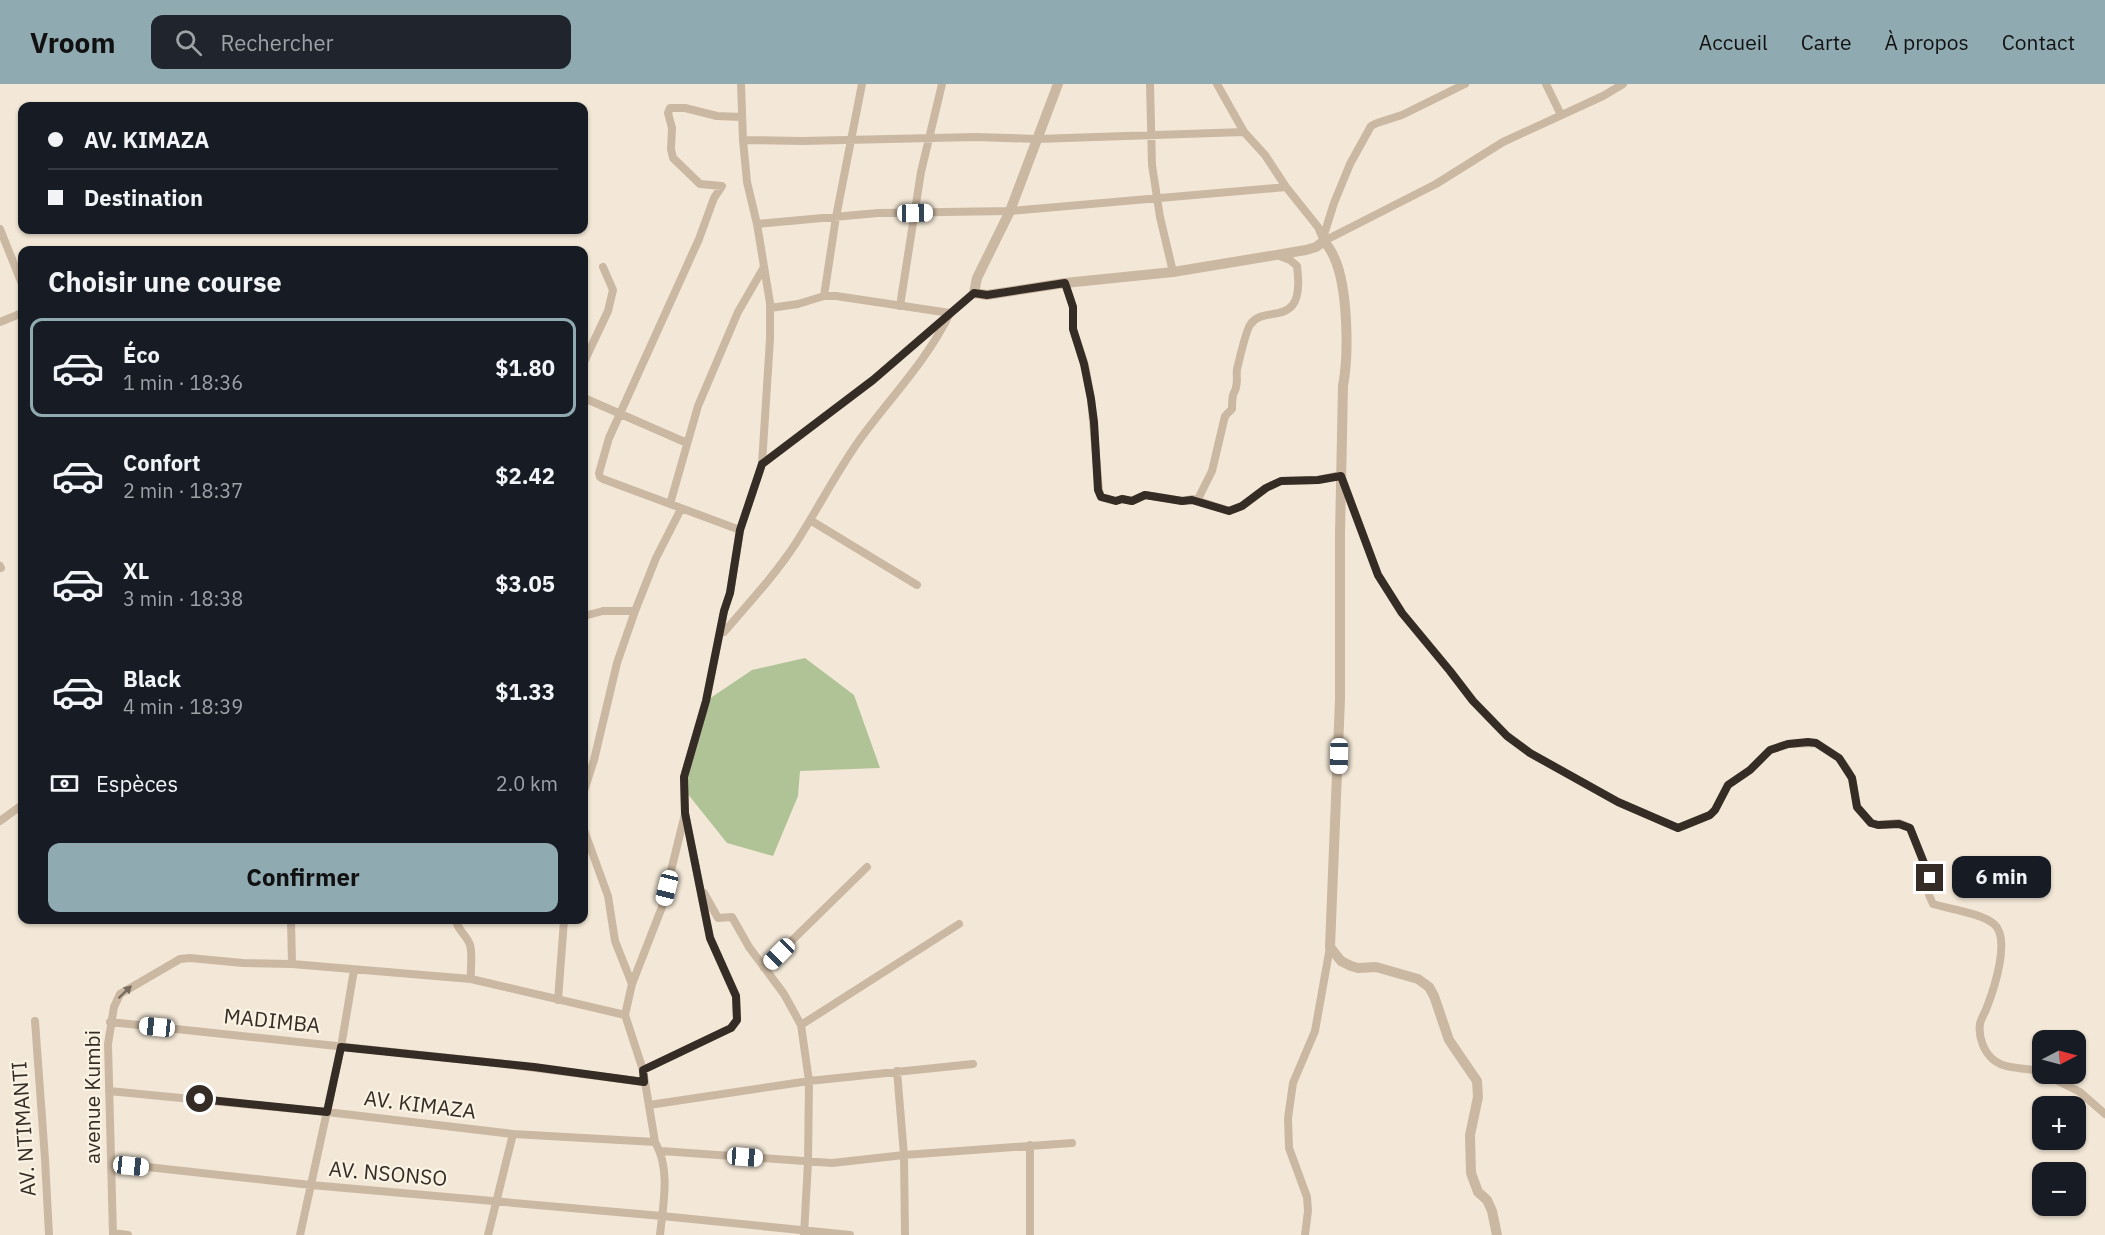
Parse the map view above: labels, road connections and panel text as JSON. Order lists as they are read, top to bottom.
{
  "streets": {
    "street": [
      "MADIMBA",
      "avenue Kumbi",
      "AV. KIMAZA",
      "AV. NTIMANTI",
      "AV. NSONSO"
    ]
  },
  "crossings": [
    ["MADIMBA", "avenue Kumbi"],
    ["avenue Kumbi", "AV. KIMAZA"],
    ["avenue Kumbi", "AV. NSONSO"]
  ],
  "one_way": ["avenue Kumbi"],
  "north": "right",
  "page": {
    "header": "Vroom",
    "search": "Rechercher",
    "nav": [
      "Accueil",
      "Carte",
      "À propos",
      "Contact"
    ],
    "banner": ["AV. KIMAZA", "Destination"],
    "heading": "Choisir une course",
    "list": [
      {
        "name": "Éco",
        "note": "1 min · 18:36",
        "value": "$1.80"
      },
      {
        "name": "Confort",
        "note": "2 min · 18:37",
        "value": "$2.42"
      },
      {
        "name": "XL",
        "note": "3 min · 18:38",
        "value": "$3.05"
      },
      {
        "name": "Black",
        "note": "4 min · 18:39",
        "value": "$1.33"
      }
    ],
    "pay": ["Espèces", "2.0 km"],
    "buttons": "Confirmer",
    "bubble": "6 min",
    "map_buttons": ["+", "−"]
  }
}
